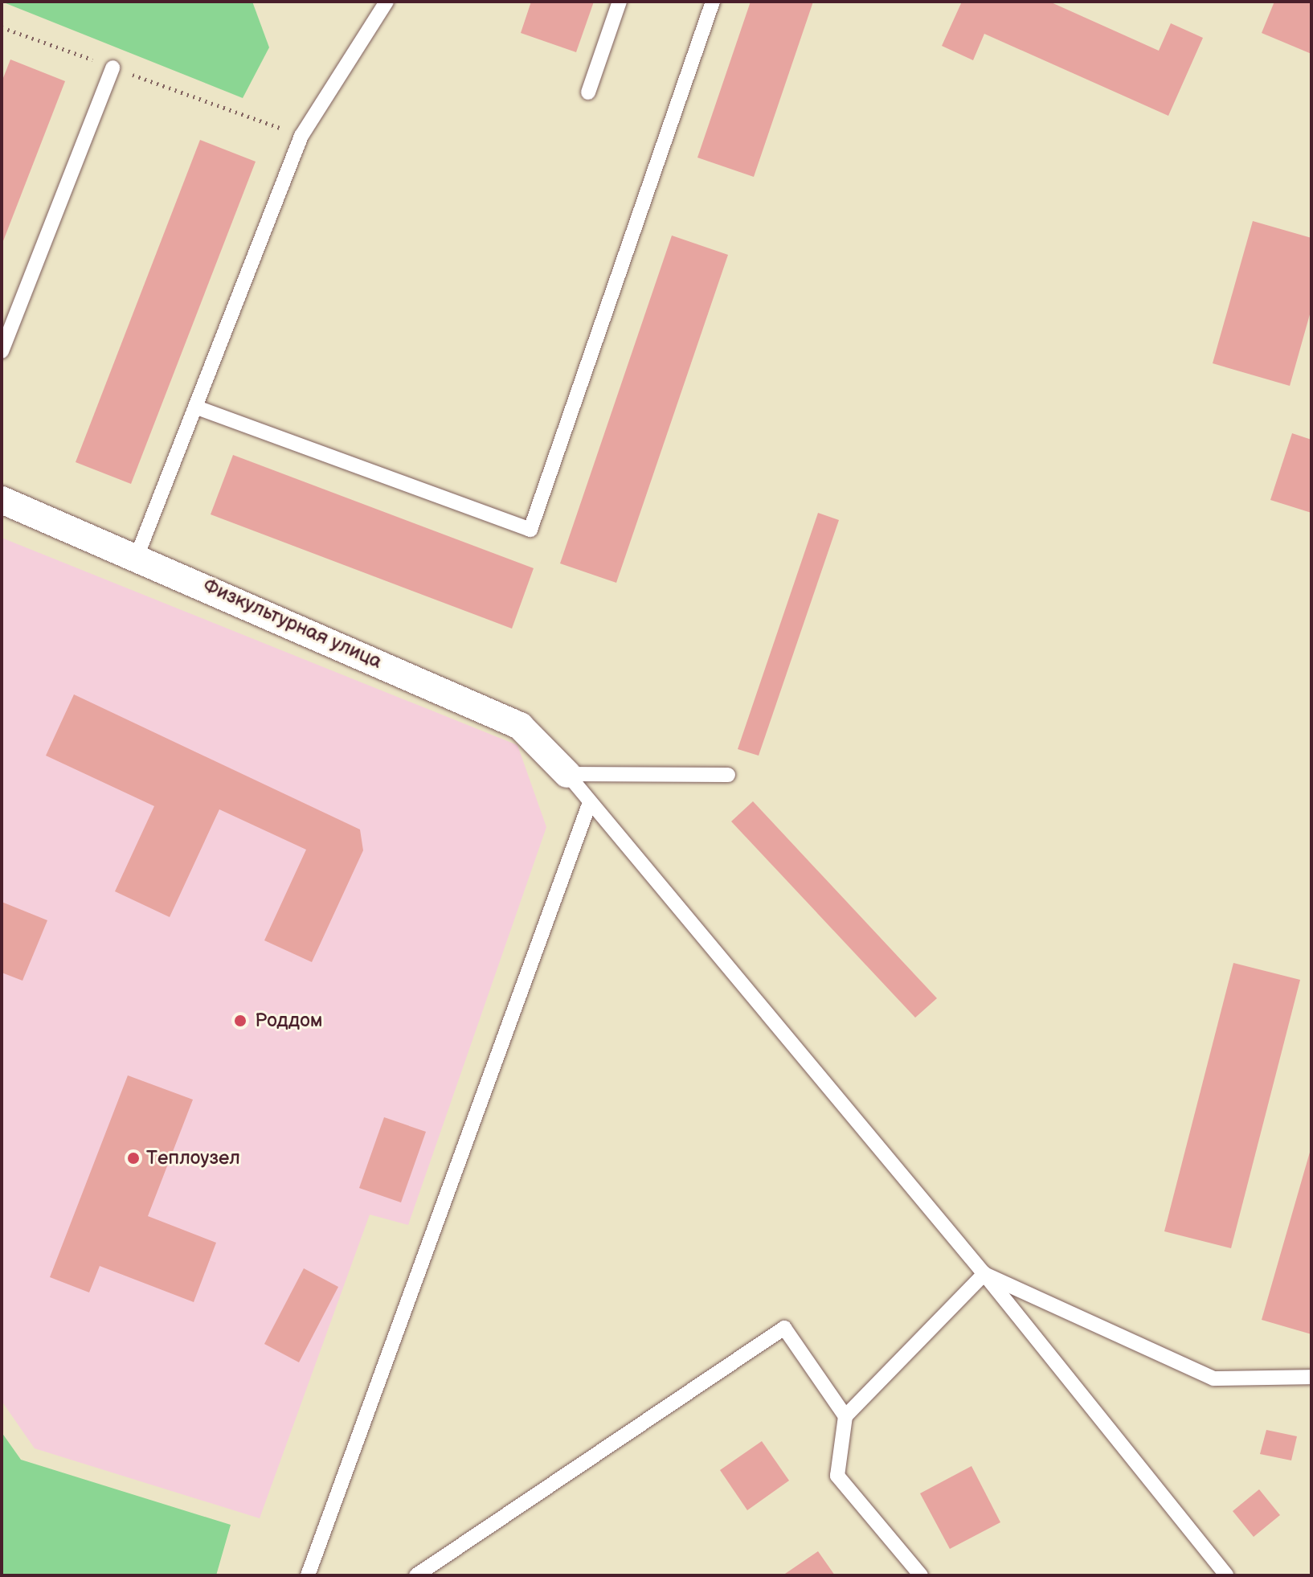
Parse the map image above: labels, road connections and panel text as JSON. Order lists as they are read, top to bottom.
{
  "streets": {
    "street": ["Физкультурная улица"]
  },
  "places": ["Роддом", "Теплоузел"]
}
